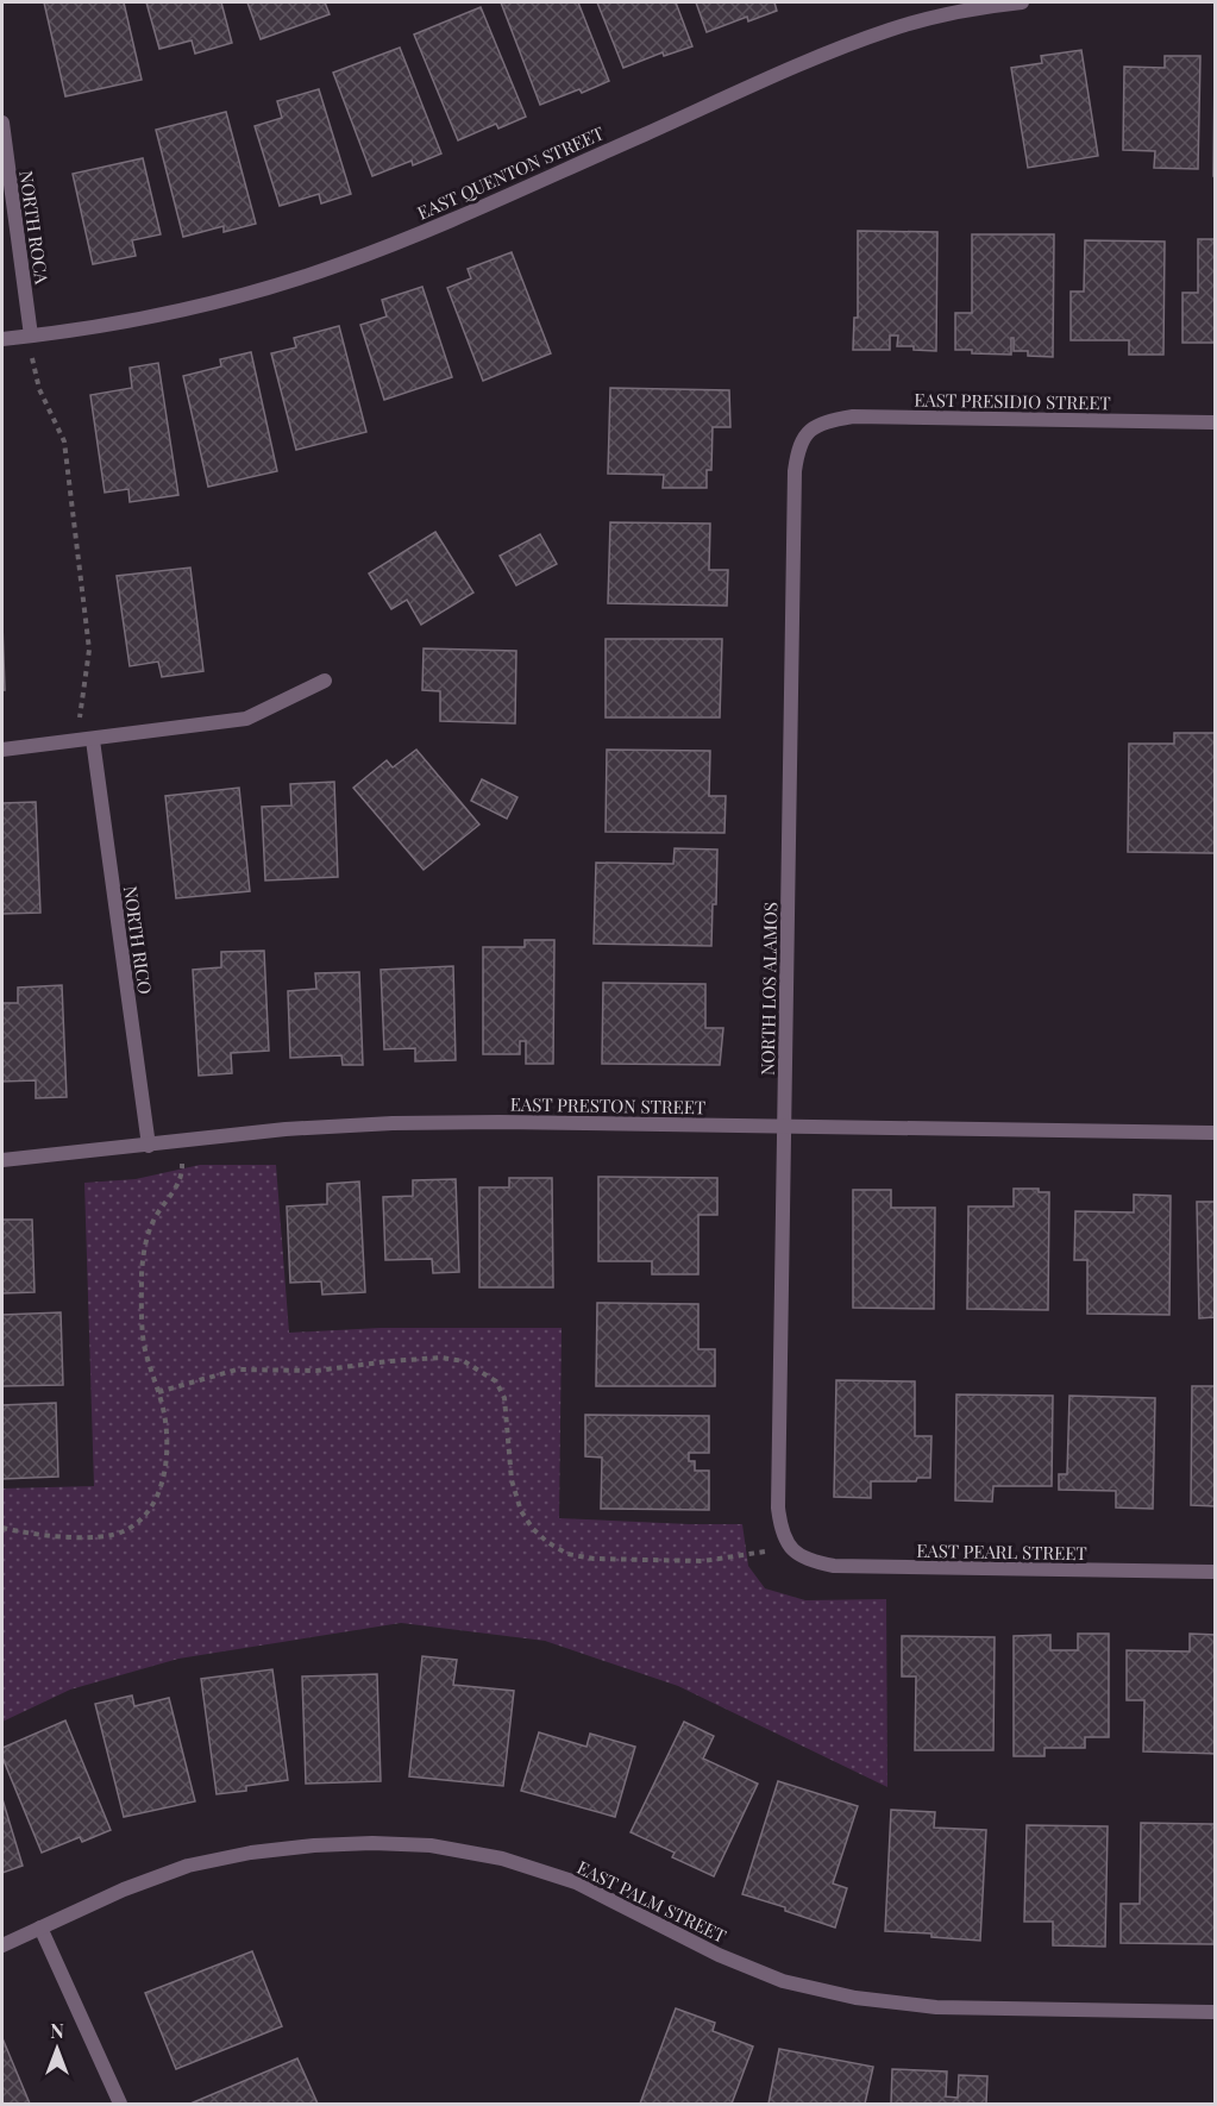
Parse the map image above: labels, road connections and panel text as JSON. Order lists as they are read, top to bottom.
{
  "streets": {
    "street": [
      "EAST QUENTON STREET",
      "NORTH ROCA",
      "EAST PRESIDIO STREET",
      "NORTH RICO",
      "NORTH LOS ALAMOS",
      "EAST PRESTON STREET",
      "EAST PEARL STREET",
      "EAST PALM STREET"
    ]
  },
  "crossings": [
    ["EAST QUENTON STREET", "NORTH ROCA"],
    ["EAST PRESIDIO STREET", "NORTH LOS ALAMOS"],
    ["NORTH RICO", "EAST PRESTON STREET"],
    ["NORTH LOS ALAMOS", "EAST PRESTON STREET"],
    ["NORTH LOS ALAMOS", "EAST PEARL STREET"]
  ],
  "north": "top"
}
